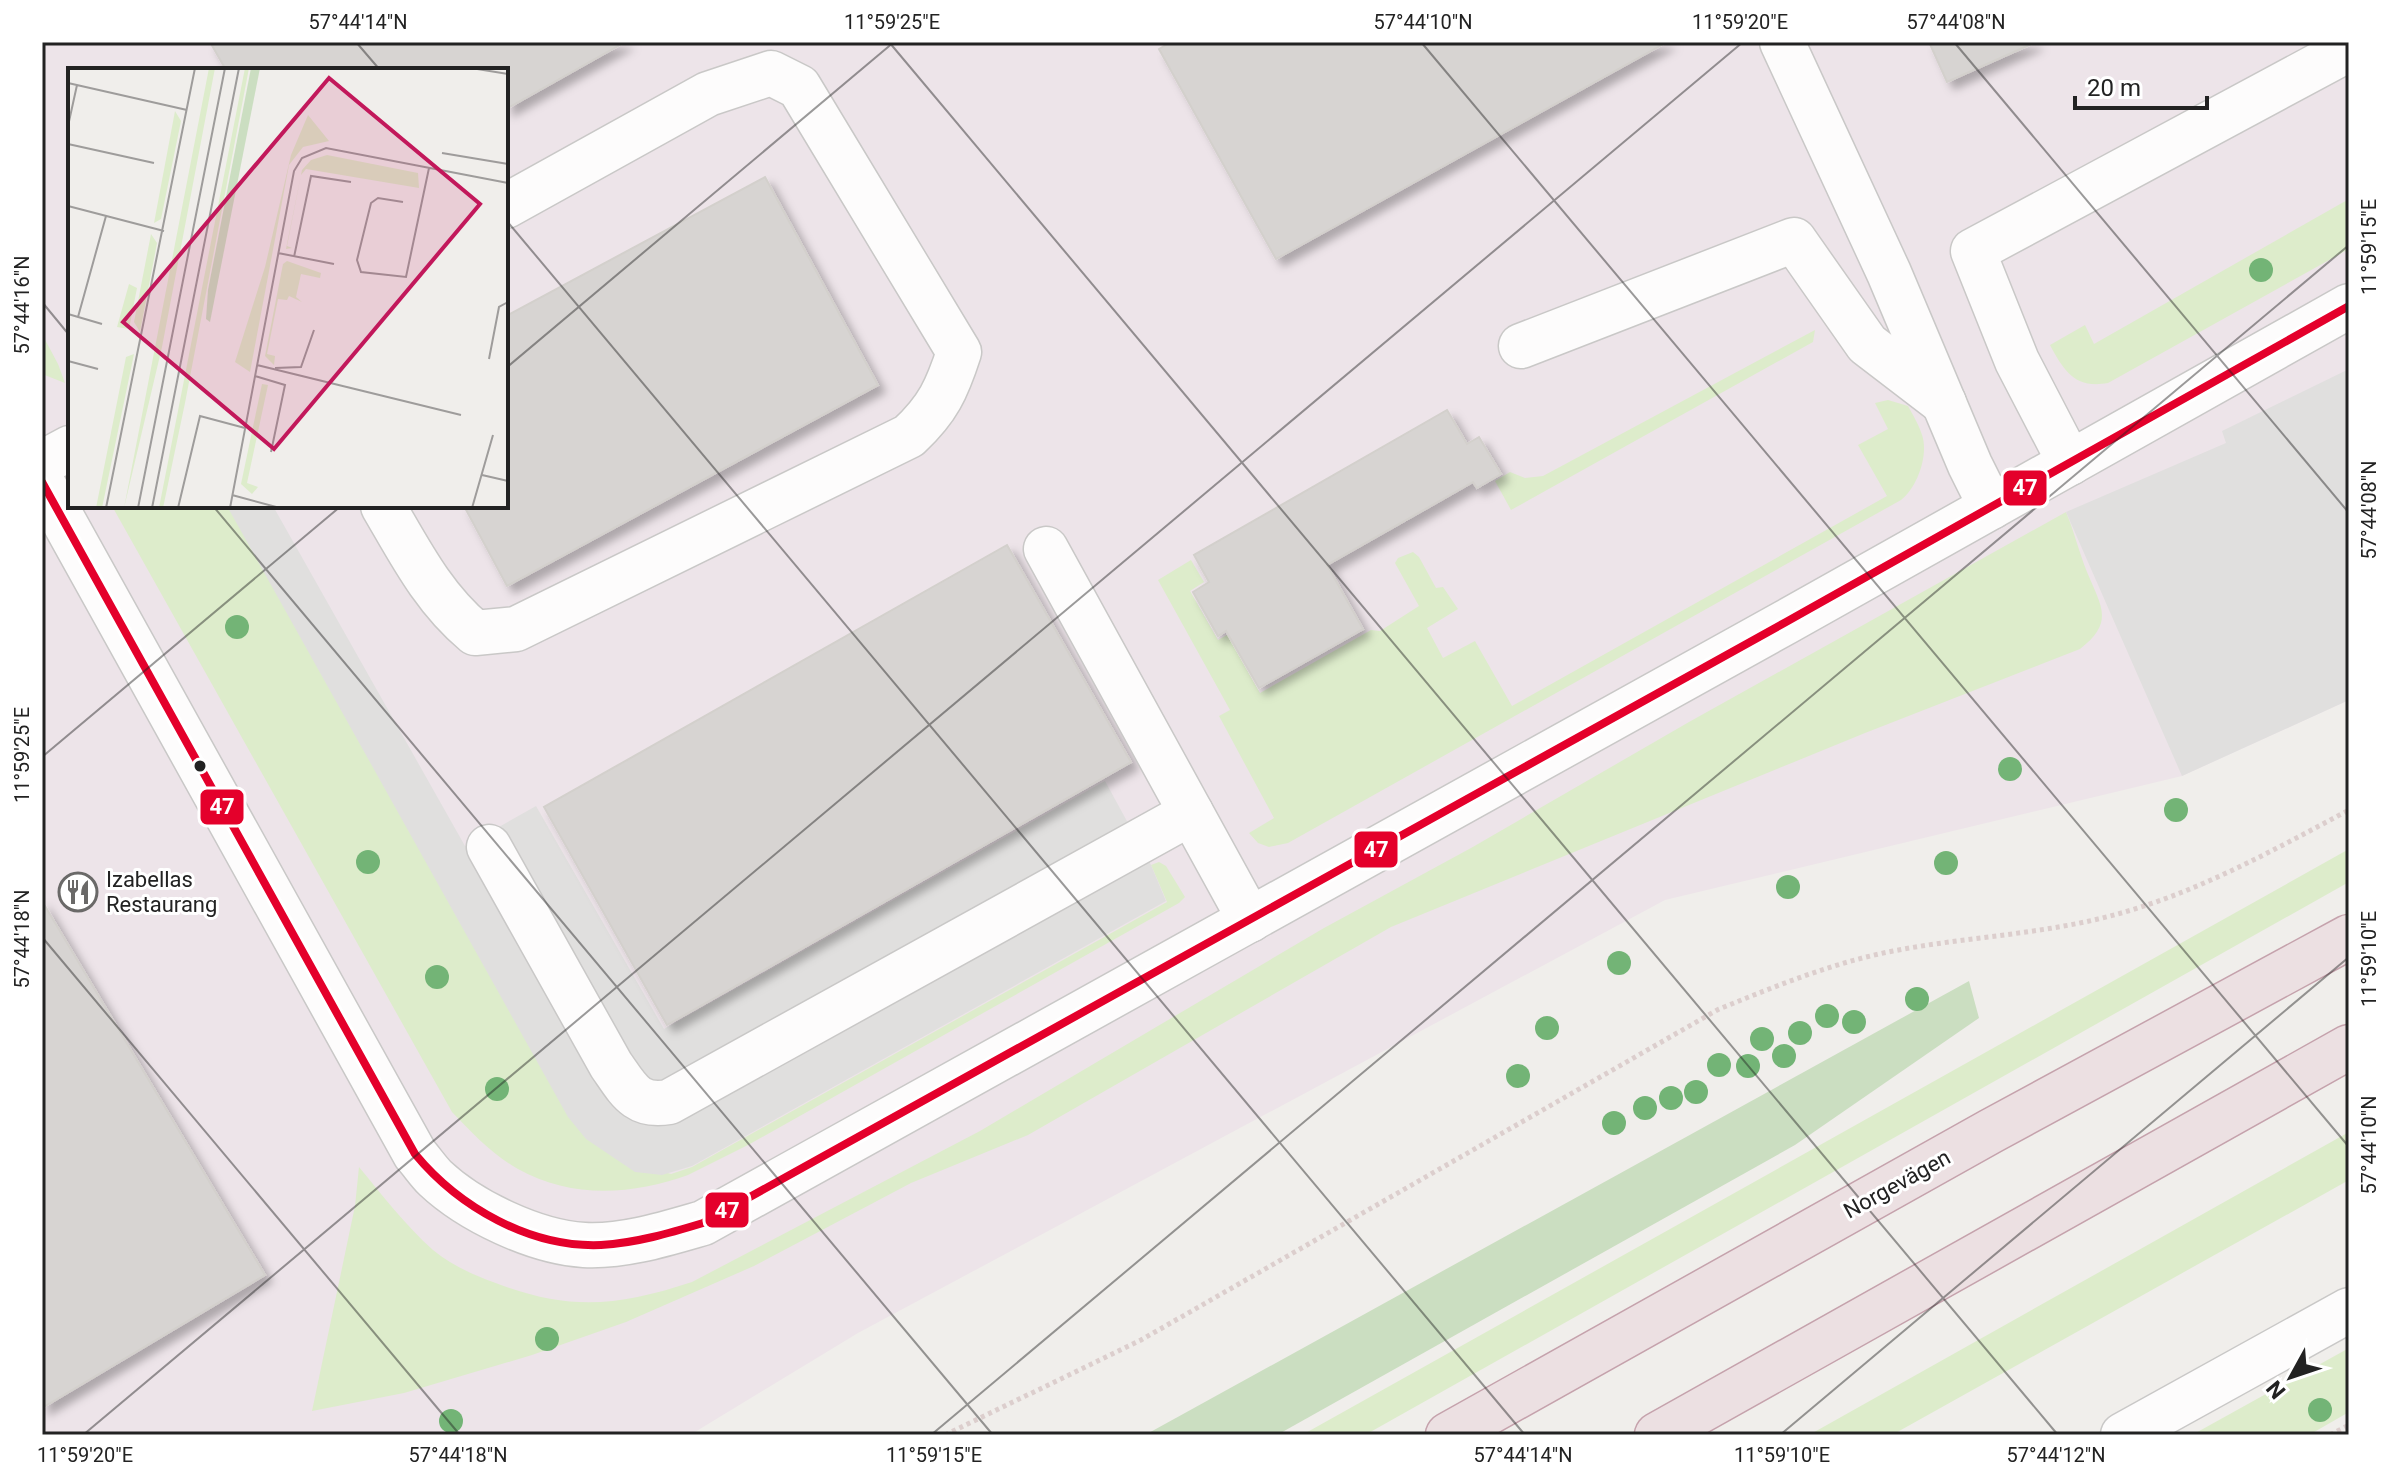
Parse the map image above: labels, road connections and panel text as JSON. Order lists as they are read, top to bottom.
{
  "streets": {
    "highway": ["Norgevägen"]
  },
  "places": {
    "restaurant": ["Izabellas Restaurang"]
  },
  "lines": ["transit line 47"],
  "scale_bar": "20 m",
  "north": "bottom left",
  "coordinates": [
    "57°44'14\"N",
    "11°59'25\"E",
    "57°44'10\"N",
    "11°59'20\"E",
    "57°44'08\"N",
    "11°59'15\"E",
    "57°44'16\"N",
    "57°44'18\"N",
    "11°59'10\"E",
    "57°44'12\"N"
  ]
}
